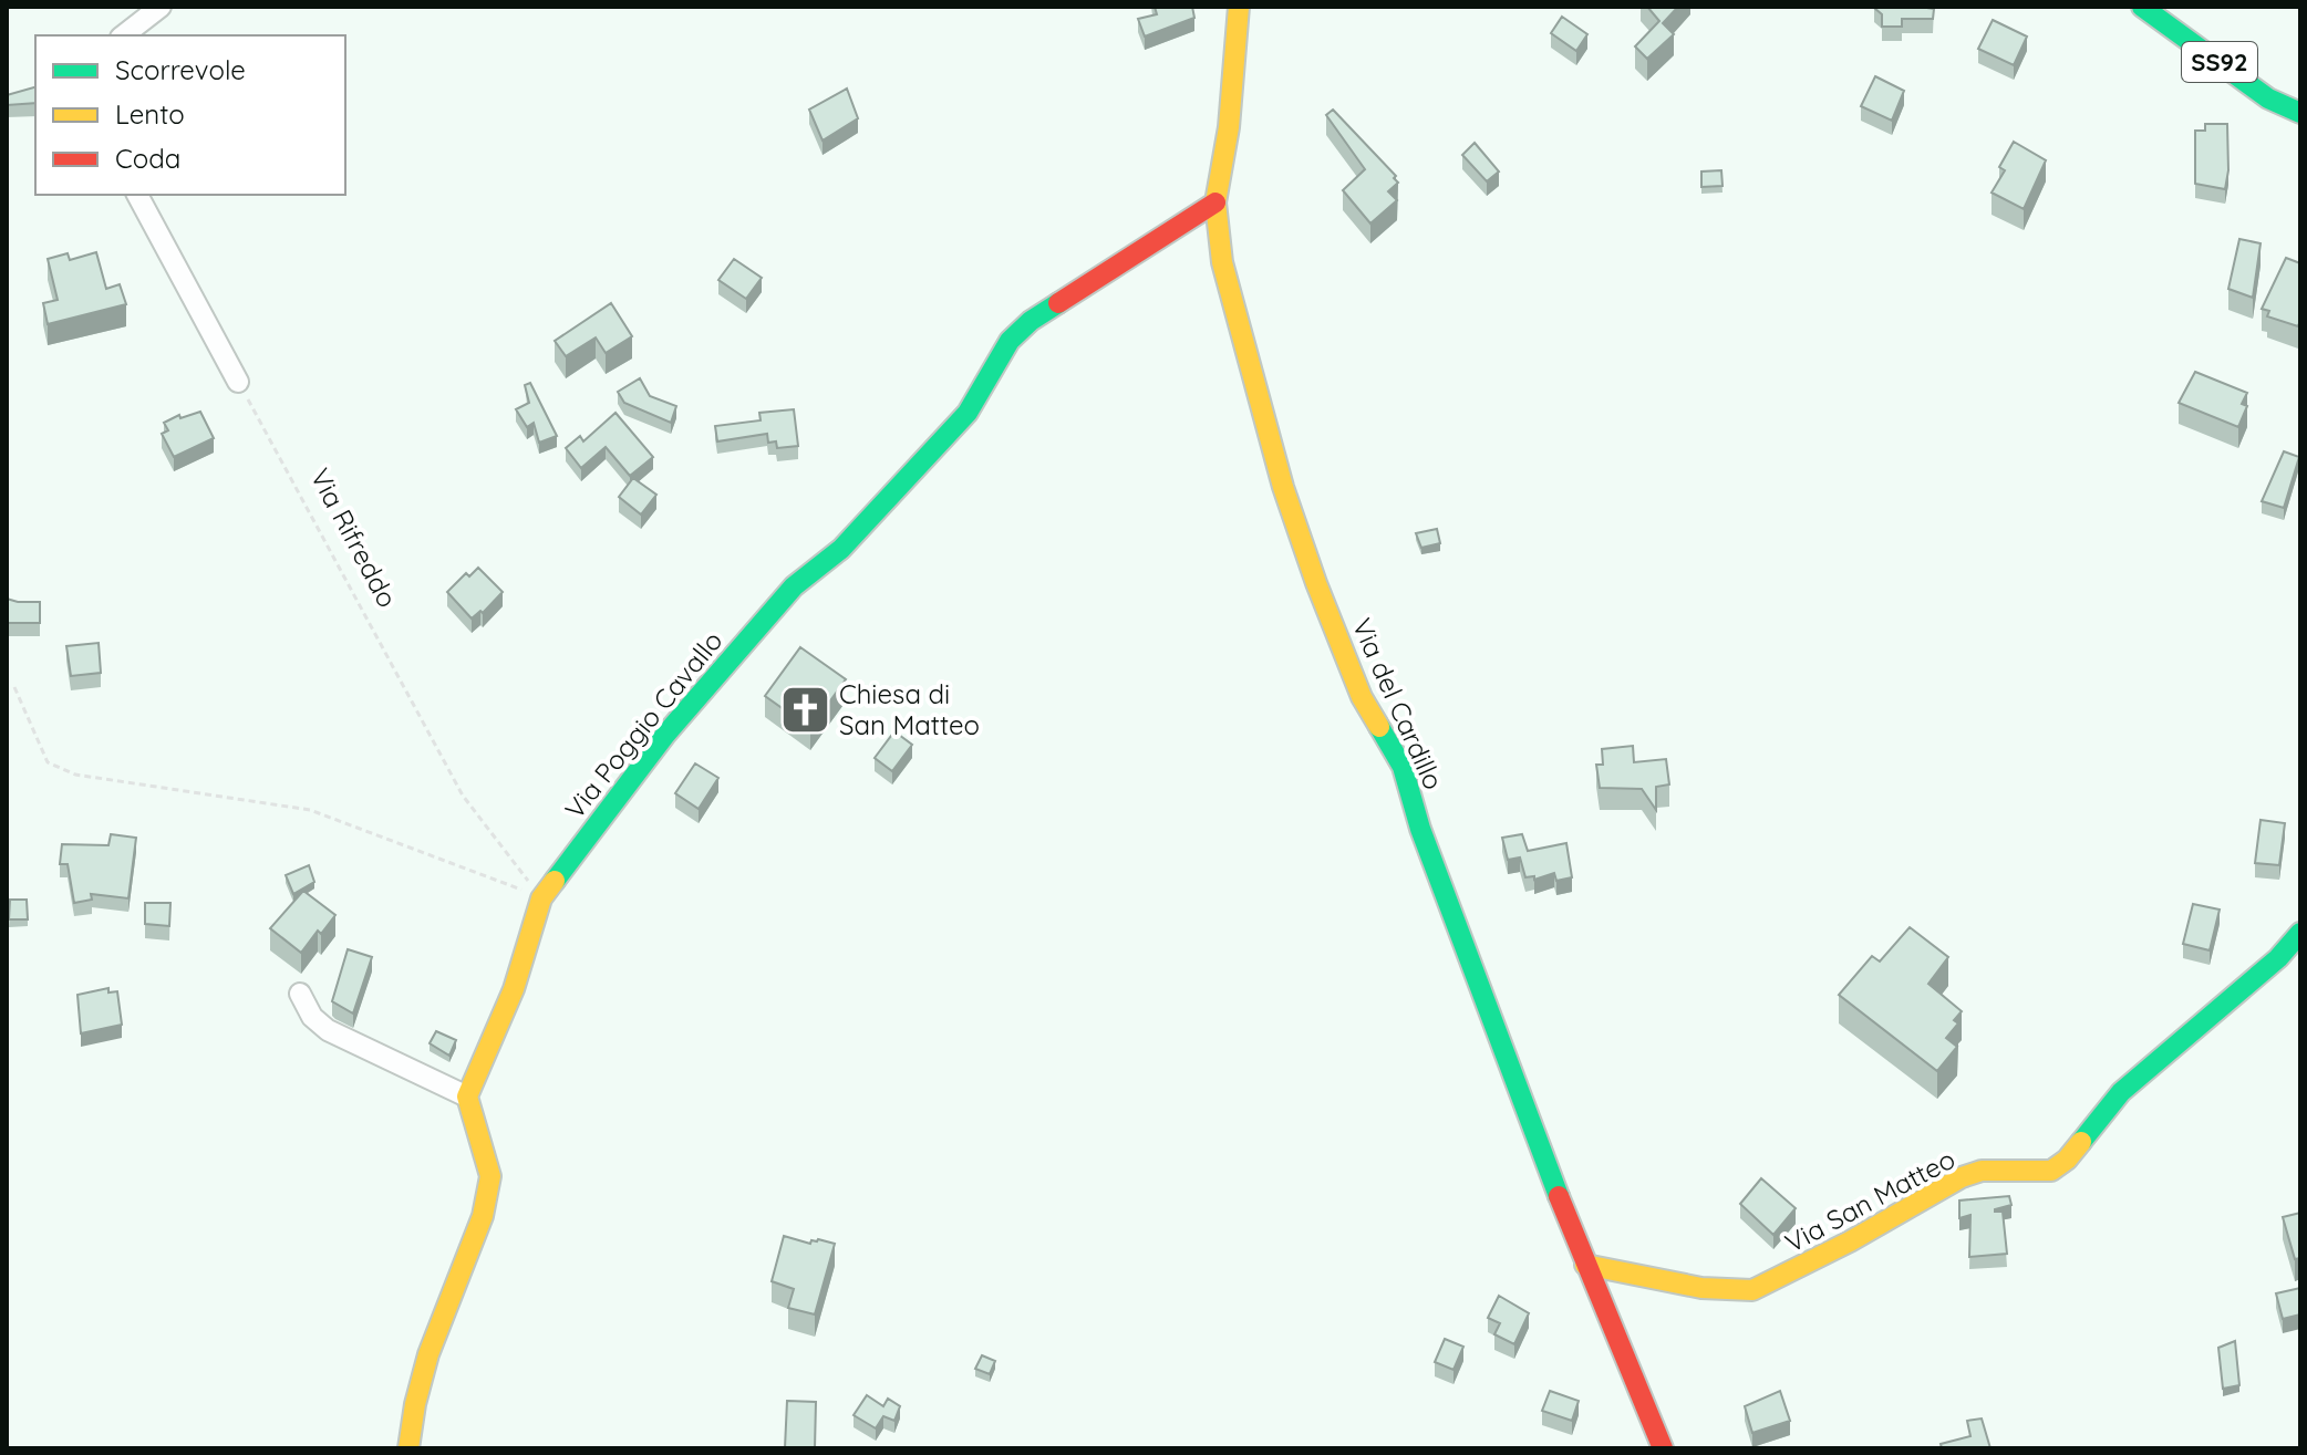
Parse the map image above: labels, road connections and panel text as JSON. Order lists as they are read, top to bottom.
{
  "streets": {
    "street": [
      "SS92",
      "Via del Cardillo",
      "Via Poggio Cavallo",
      "Via San Matteo"
    ],
    "path": ["Via Rifreddo"]
  },
  "crossings": [
    ["Via Rifreddo", "Via Poggio Cavallo"],
    ["Via del Cardillo", "Via Poggio Cavallo"],
    ["Via del Cardillo", "Via San Matteo"]
  ],
  "places": {
    "church": ["Chiesa di San Matteo"]
  },
  "legend": ["Scorrevole", "Lento", "Coda"]
}
